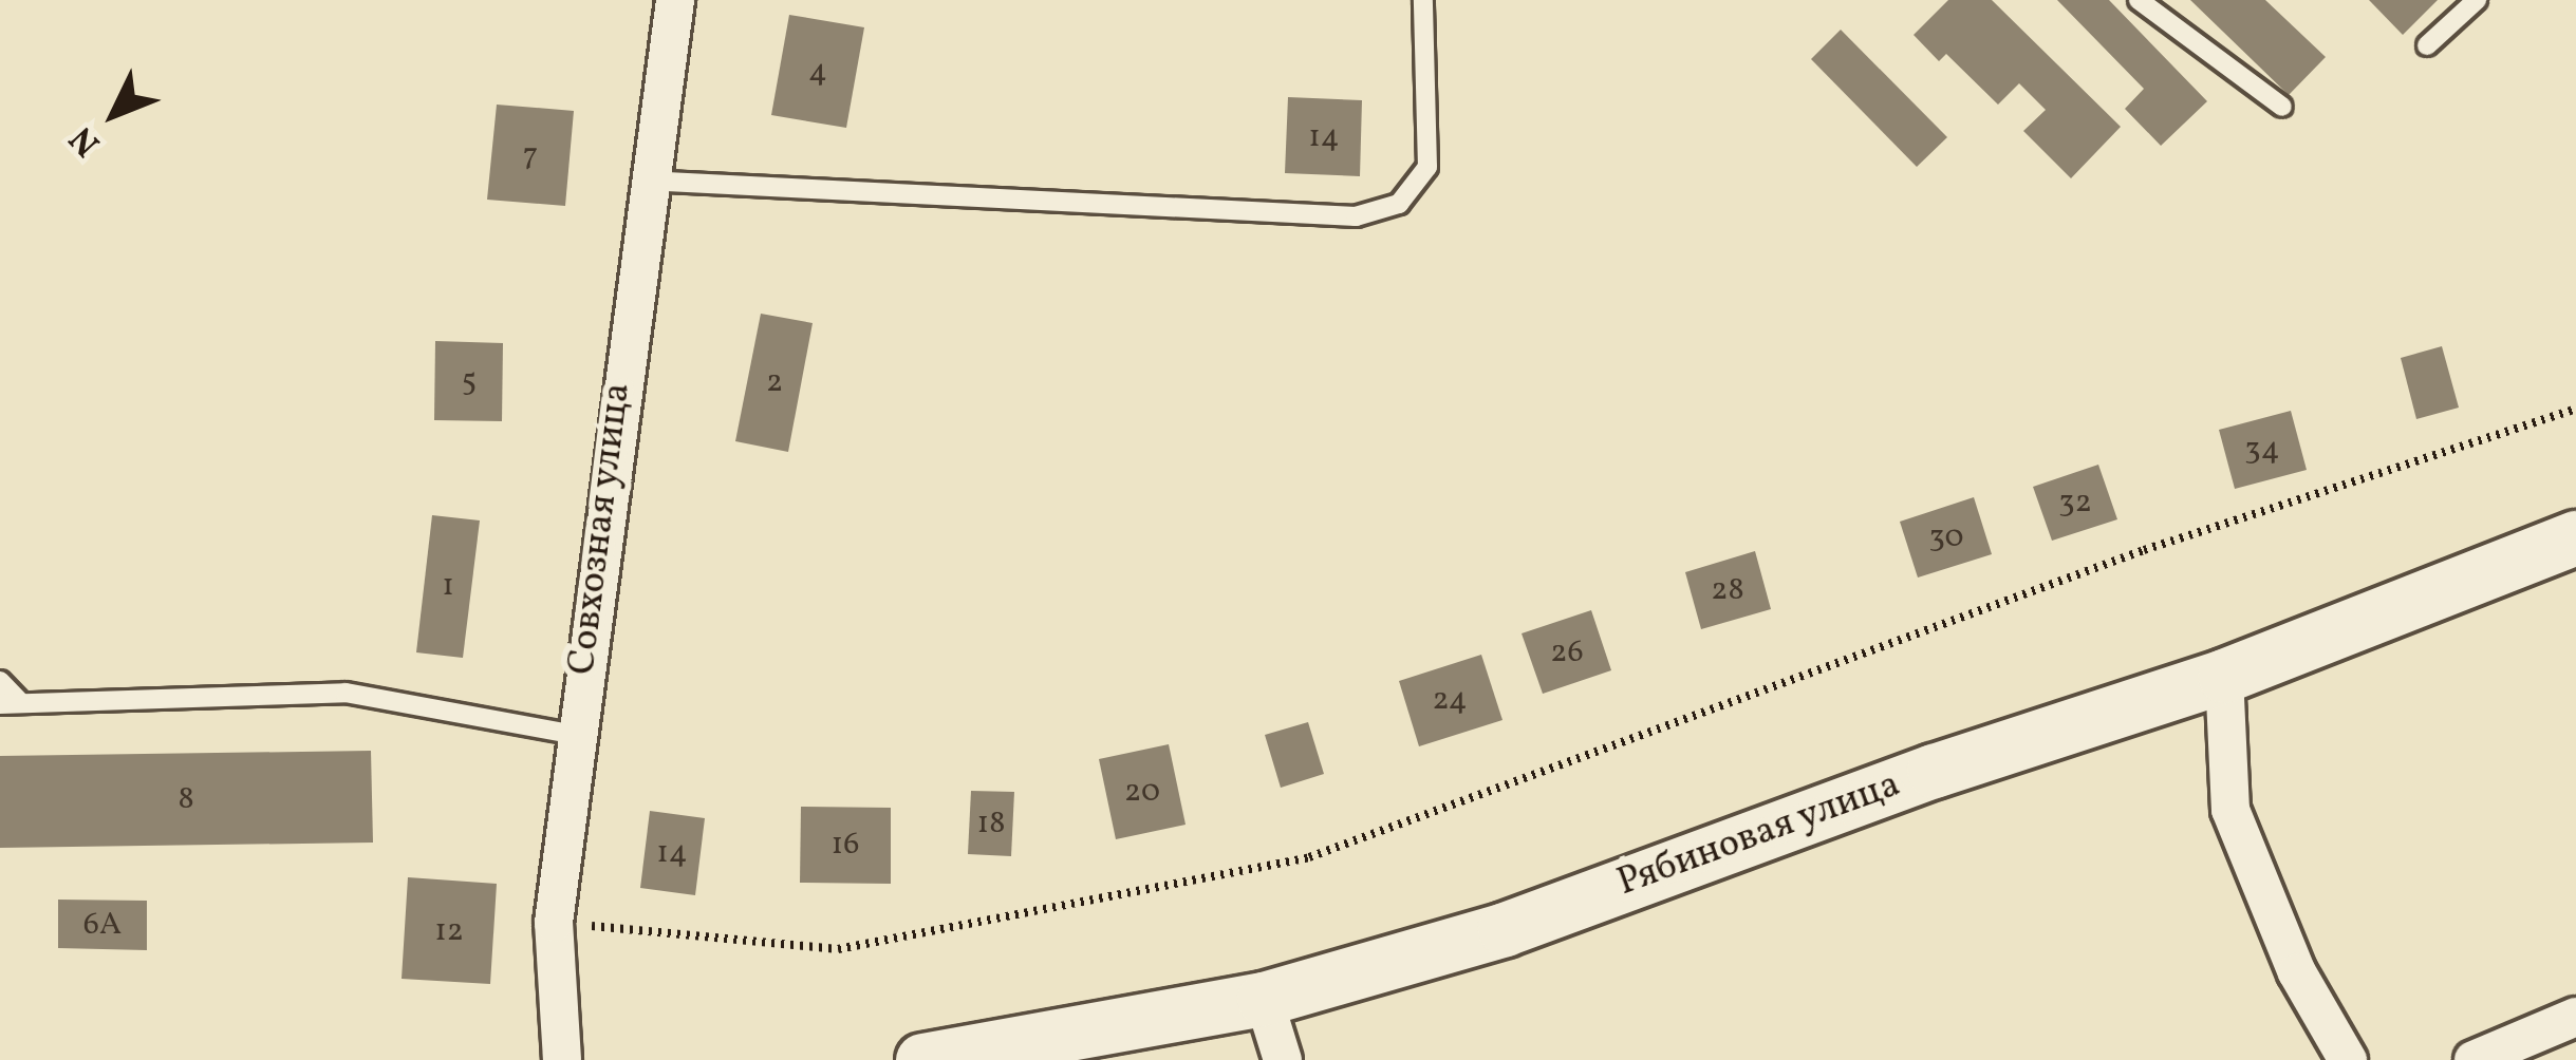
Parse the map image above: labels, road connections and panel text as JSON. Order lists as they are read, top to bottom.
{
  "streets": {
    "main road": ["Рябиновая улица"],
    "street": ["Совхозная улица"]
  },
  "house_numbers": [
    "4",
    "14",
    "7",
    "5",
    "2",
    "34",
    "32",
    "30",
    "1",
    "28",
    "26",
    "24",
    "20",
    "8",
    "18",
    "16",
    "14",
    "6А",
    "12"
  ],
  "north": "bottom left"
}
